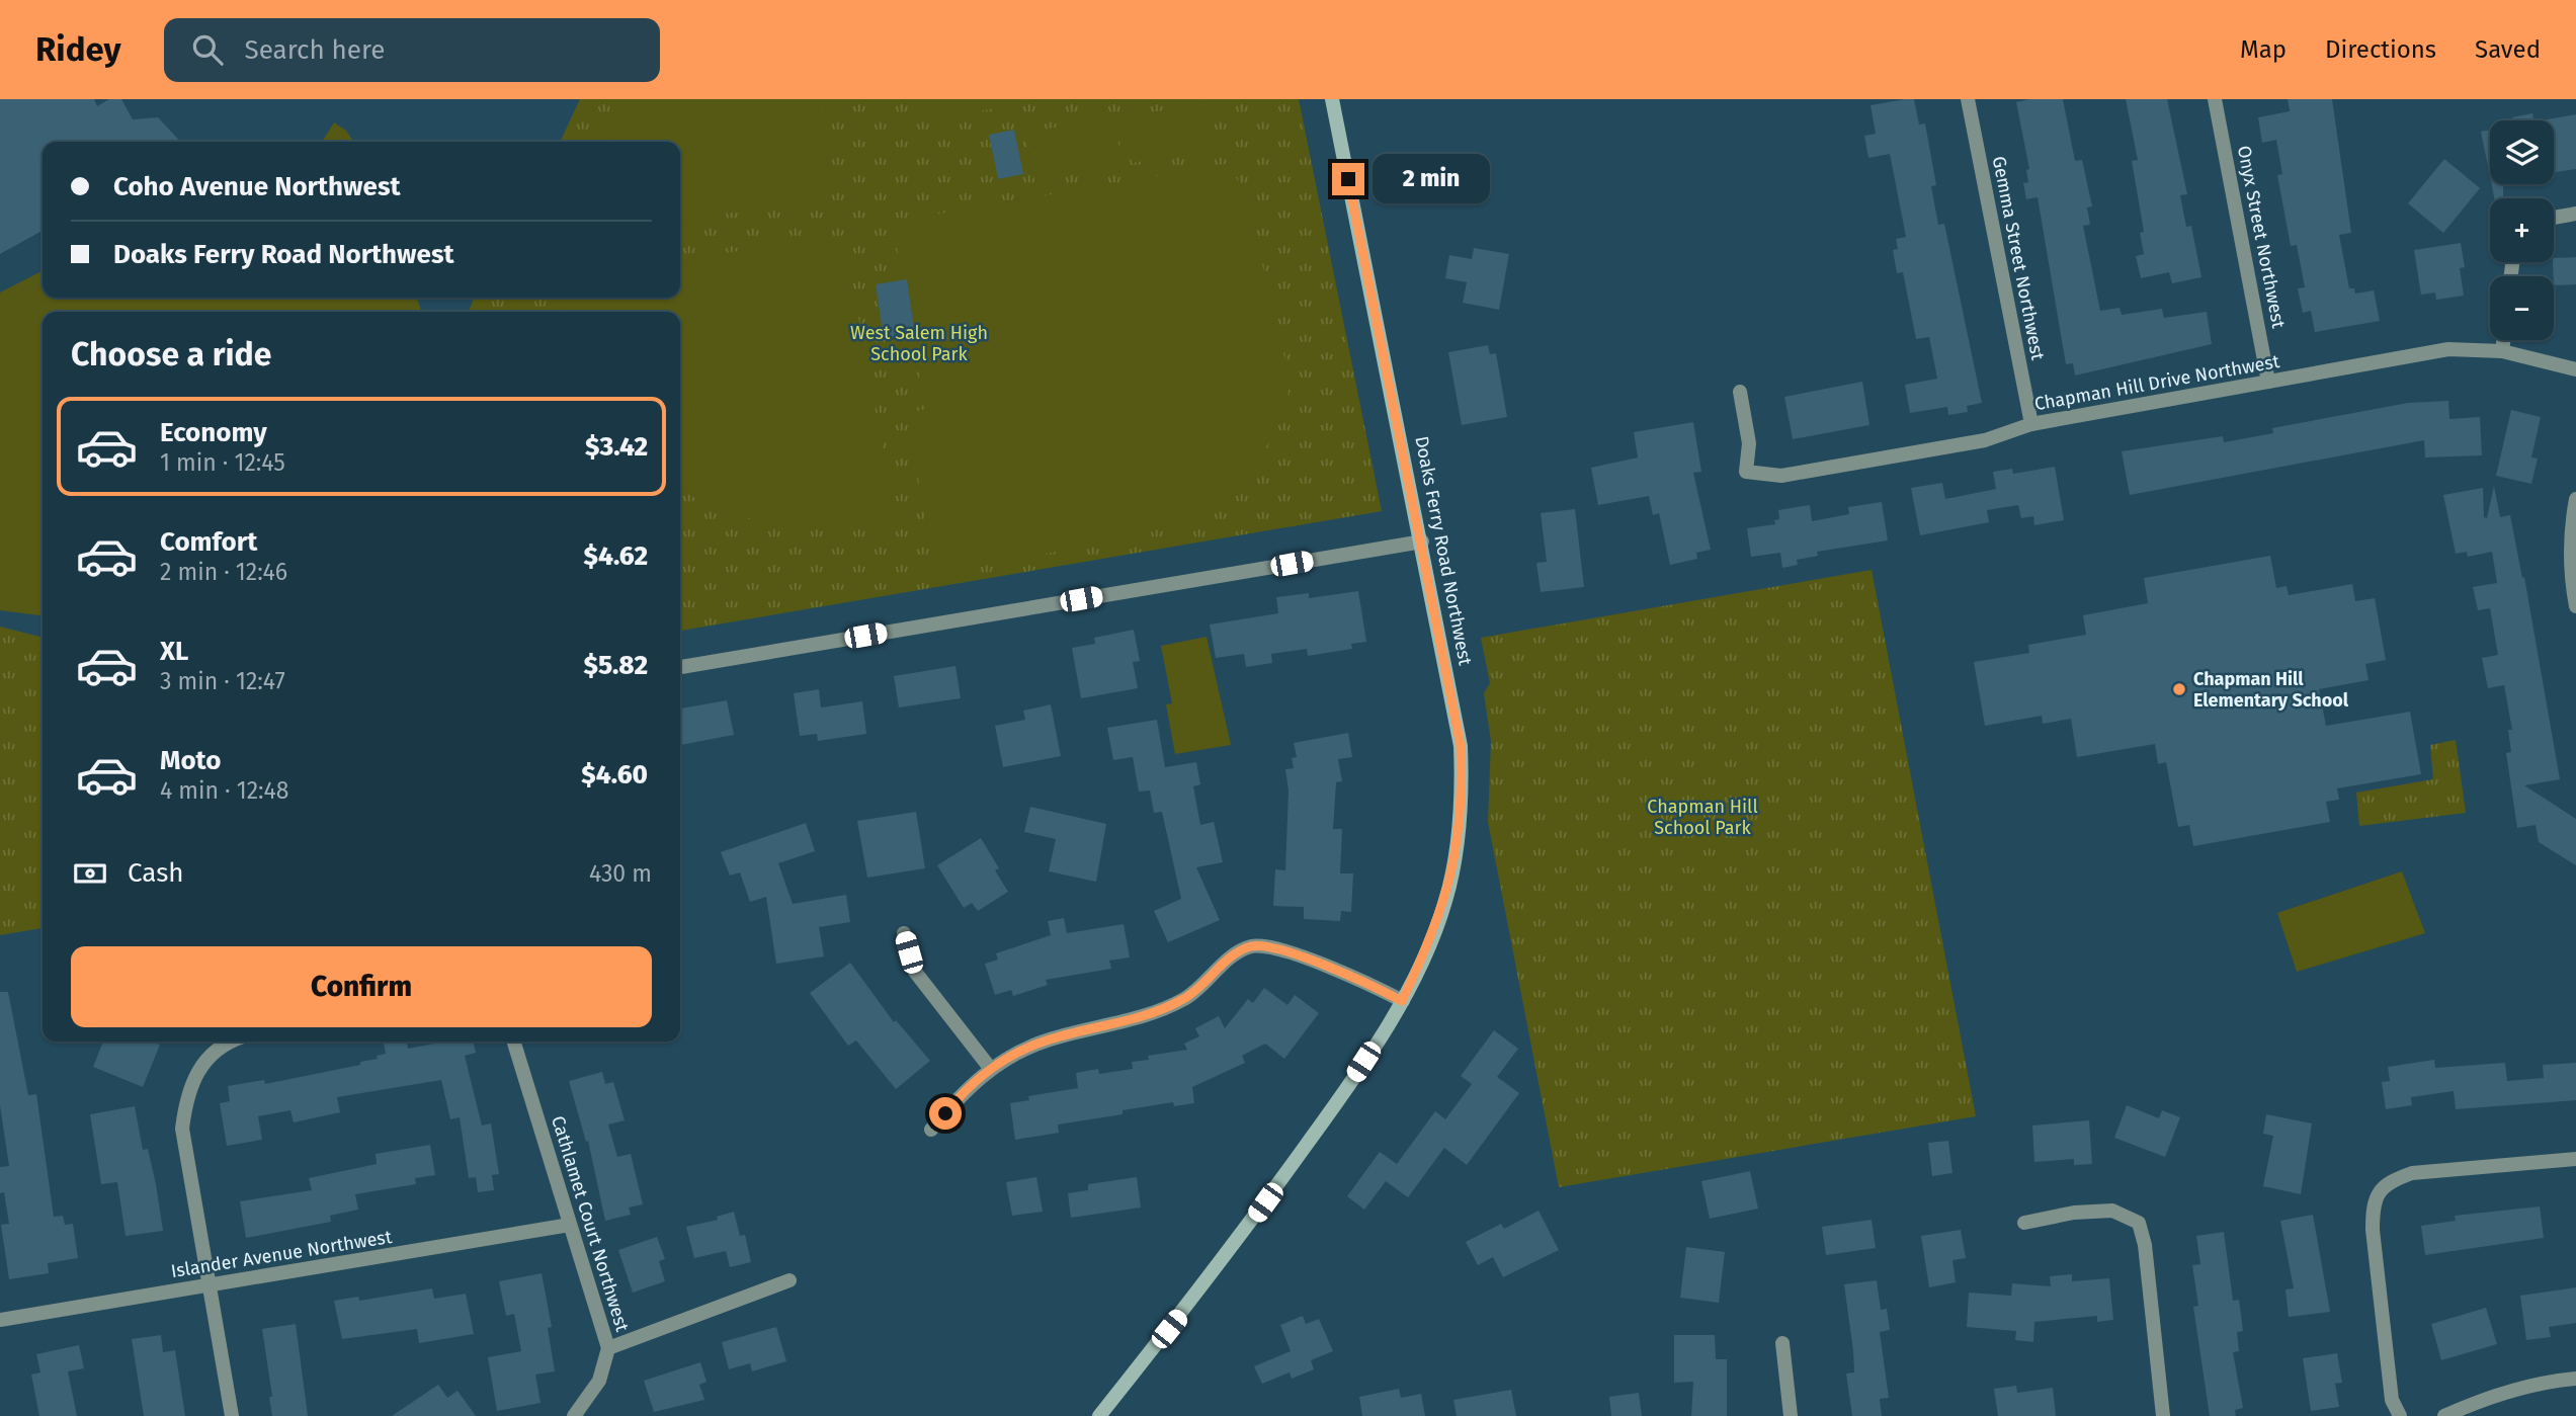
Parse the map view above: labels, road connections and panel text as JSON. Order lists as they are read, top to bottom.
{
  "streets": {
    "main road": ["Doaks Ferry Road Northwest"],
    "street": [
      "Onyx Street Northwest",
      "Gemma Street Northwest",
      "Chapman Hill Drive Northwest",
      "Cathlamet Court Northwest",
      "Islander Avenue Northwest"
    ]
  },
  "crossings": [
    ["Onyx Street Northwest", "Chapman Hill Drive Northwest"],
    ["Gemma Street Northwest", "Chapman Hill Drive Northwest"],
    ["Cathlamet Court Northwest", "Islander Avenue Northwest"]
  ],
  "parks": ["West Salem High School Park", "Chapman Hill School Park"],
  "places": ["Chapman Hill Elementary School"],
  "page": {
    "header": "Ridey",
    "search": "Search here",
    "nav": ["Map", "Directions", "Saved"],
    "map_buttons": ["+", "−"],
    "banner": ["Coho Avenue Northwest", "Doaks Ferry Road Northwest"],
    "bubble": "2 min",
    "heading": "Choose a ride",
    "list": [
      {
        "name": "Economy",
        "note": "1 min · 12:45",
        "value": "$3.42"
      },
      {
        "name": "Comfort",
        "note": "2 min · 12:46",
        "value": "$4.62"
      },
      {
        "name": "XL",
        "note": "3 min · 12:47",
        "value": "$5.82"
      },
      {
        "name": "Moto",
        "note": "4 min · 12:48",
        "value": "$4.60"
      }
    ],
    "pay": ["Cash", "430 m"],
    "buttons": "Confirm"
  }
}
